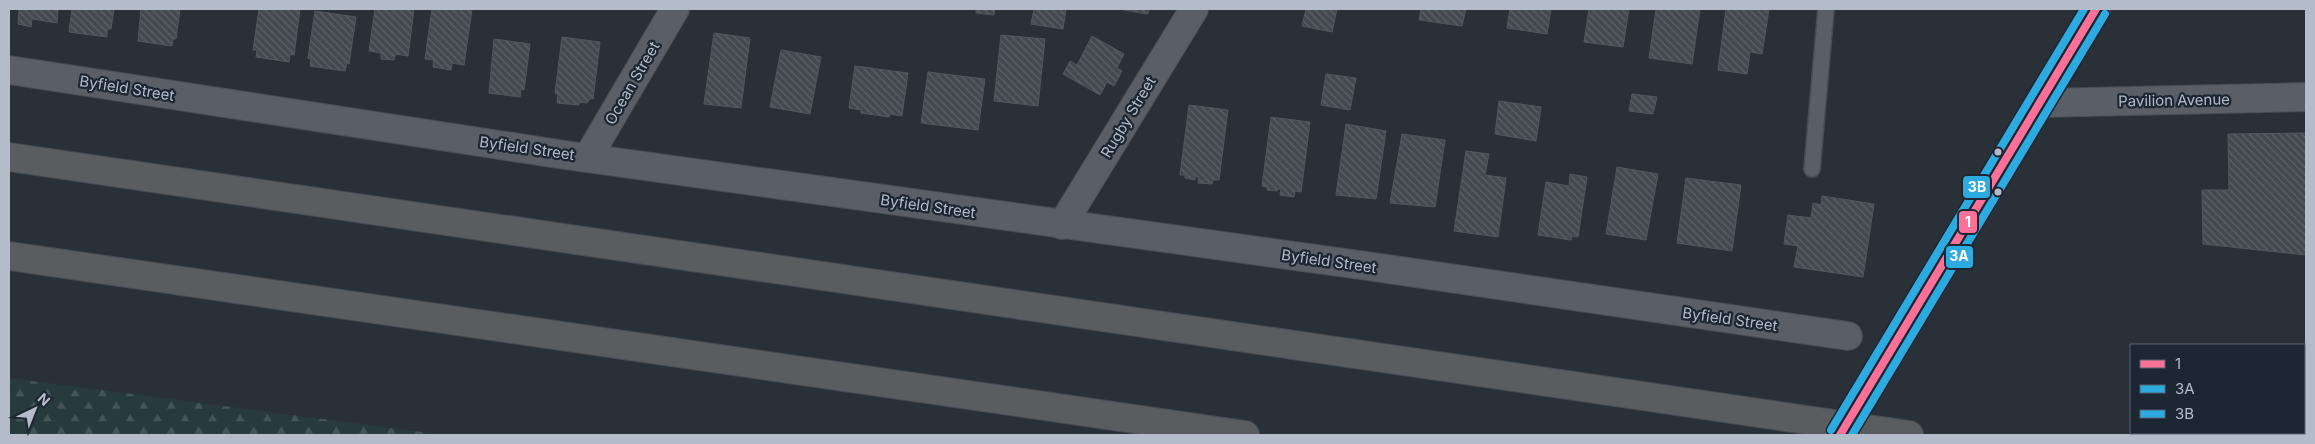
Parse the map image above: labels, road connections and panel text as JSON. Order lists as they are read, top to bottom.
{
  "streets": {
    "street": [
      "Ocean Street",
      "Byfield Street",
      "Pavilion Avenue",
      "Rugby Street"
    ]
  },
  "crossings": [
    ["Ocean Street", "Byfield Street"],
    ["Byfield Street", "Rugby Street"]
  ],
  "lines": ["transit line 1", "transit line 3B", "transit line 3A"],
  "legend": ["1", "3A", "3B"],
  "north": "top right"
}
